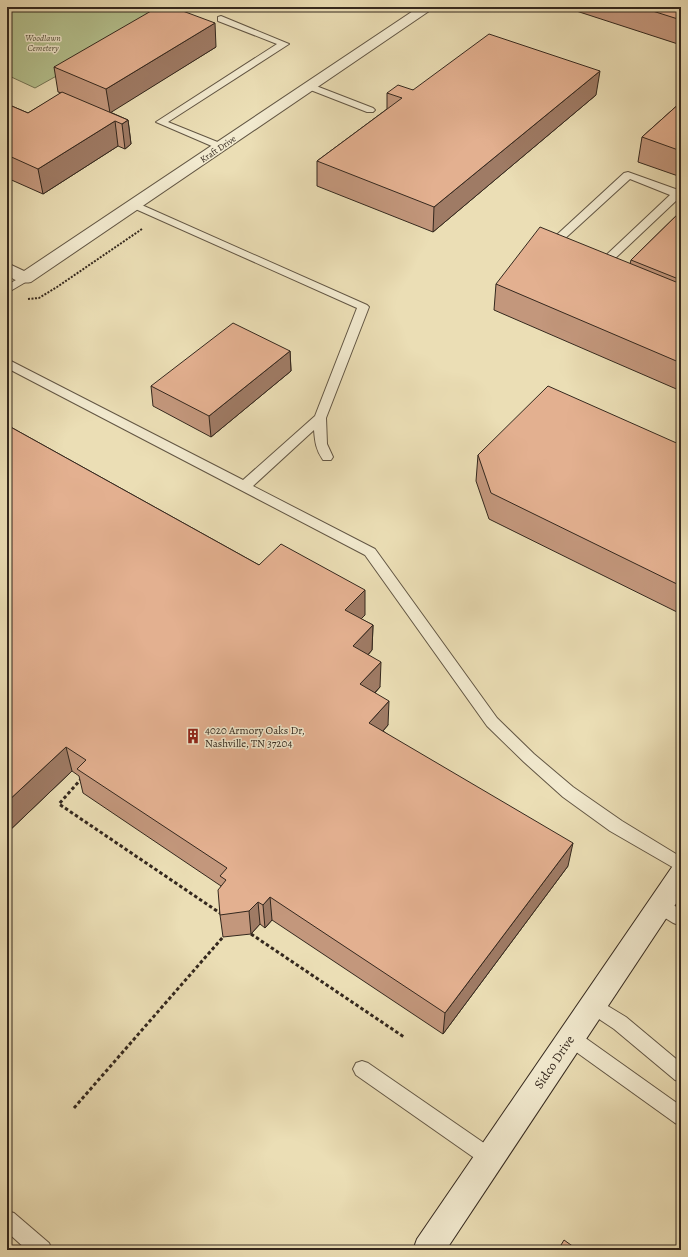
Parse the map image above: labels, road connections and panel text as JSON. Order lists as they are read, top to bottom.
{
  "streets": {
    "street": ["Kraft Drive", "Sidco Drive"]
  },
  "parks": ["Woodlawn Cemetery"],
  "places": {
    "building": ["4020 Armory Oaks Dr, Nashville, TN 37204"]
  }
}
